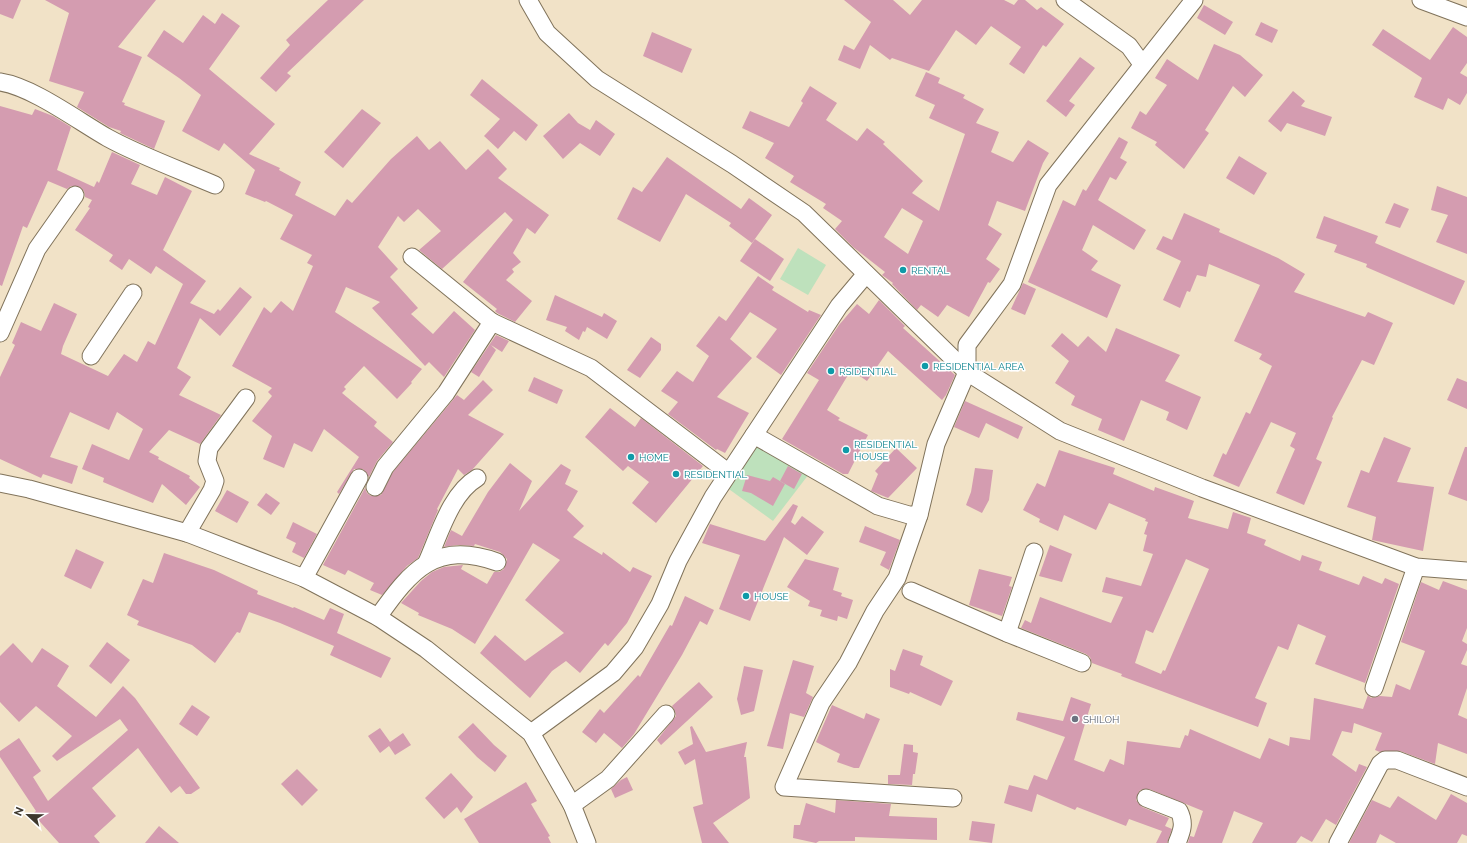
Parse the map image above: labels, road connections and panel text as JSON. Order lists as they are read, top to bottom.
{
  "places": [
    "RENTAL",
    "RESIDENTIAL AREA",
    "RSIDENTIAL",
    "RESIDENTIAL HOUSE",
    "HOME",
    "RESIDENTIAL",
    "HOUSE",
    "SHILOH"
  ],
  "north": "left"
}
